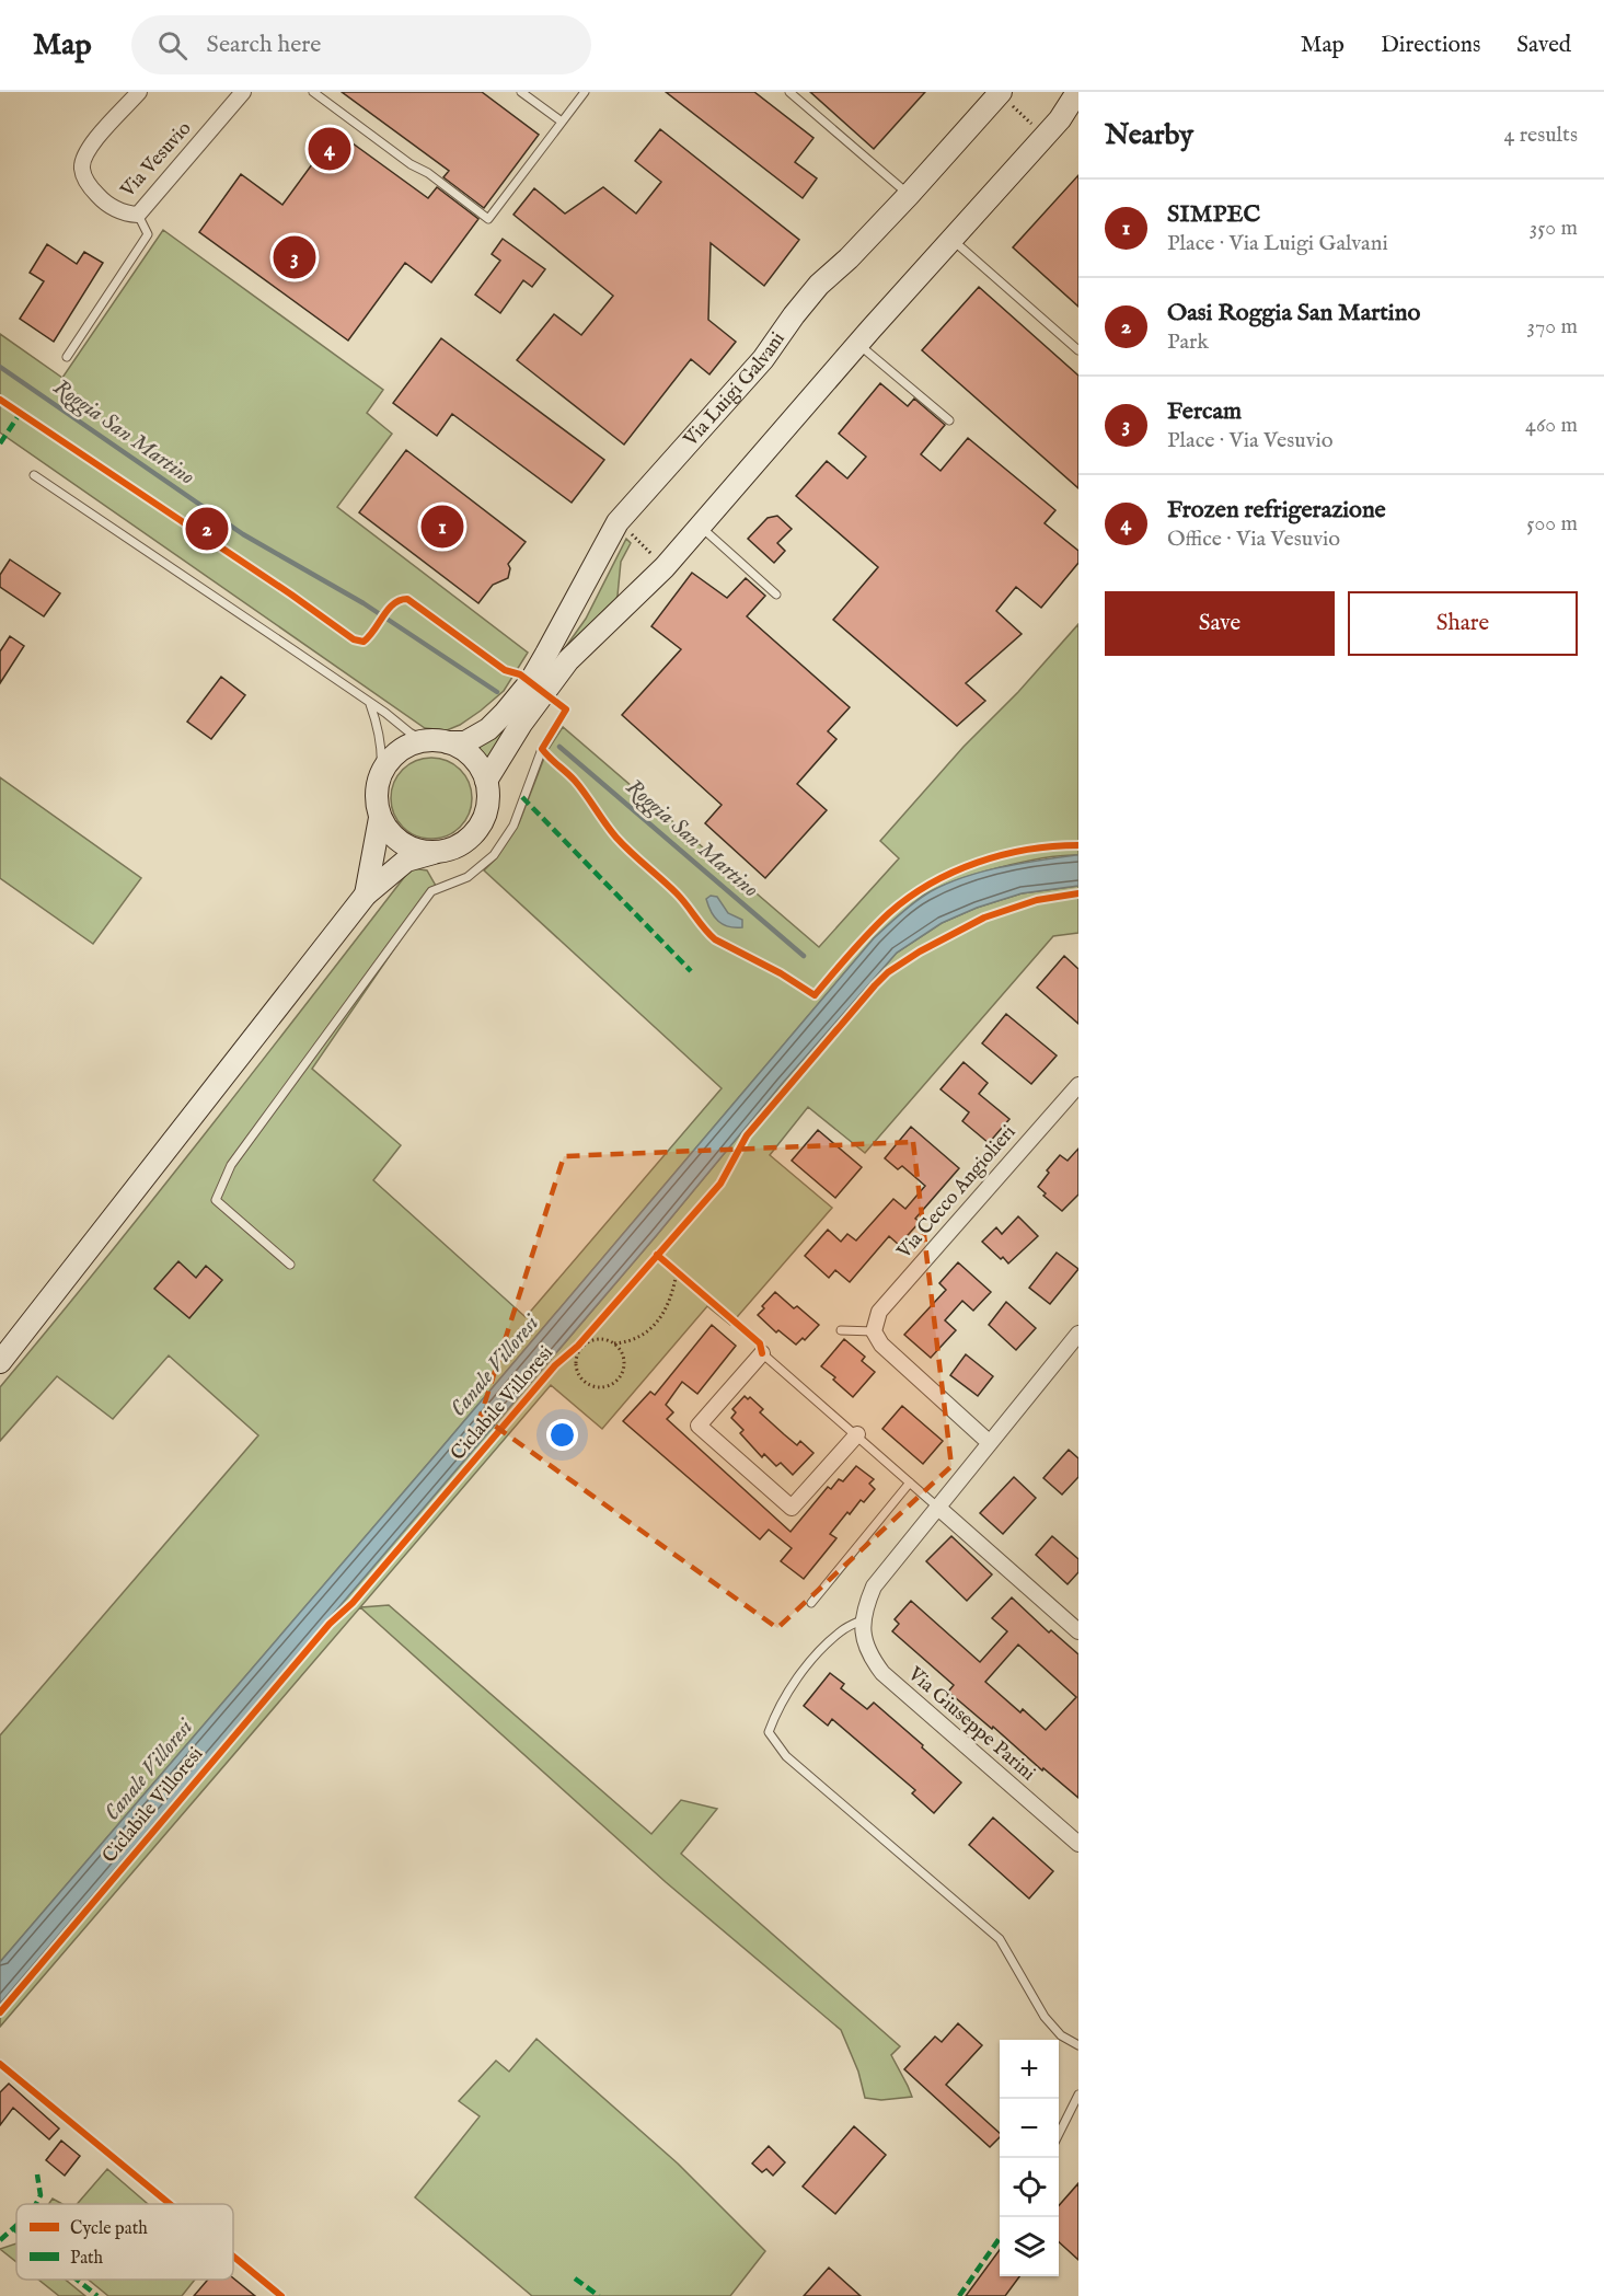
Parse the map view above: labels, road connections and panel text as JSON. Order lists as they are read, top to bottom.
{
  "streets": {
    "main road": ["Via Luigi Galvani"],
    "street": ["Via Vesuvio", "Via Cecco Angiolieri", "Via Giuseppe Parini"],
    "cycle path": ["Ciclabile Villoresi"]
  },
  "water": ["Roggia San Martino", "Canale Villoresi"],
  "legend": ["Cycle path", "Path"],
  "page": {
    "header": "Map",
    "search": "Search here",
    "nav": ["Map", "Directions", "Saved"],
    "heading": ["Nearby", "4 results"],
    "pins": [
      "4",
      "3",
      "1",
      "2"
    ],
    "list": [
      {
        "mark": "1",
        "name": "SIMPEC",
        "note": "Place · Via Luigi Galvani",
        "value": "350 m"
      },
      {
        "mark": "2",
        "name": "Oasi Roggia San Martino",
        "note": "Park",
        "value": "370 m"
      },
      {
        "mark": "3",
        "name": "Fercam",
        "note": "Place · Via Vesuvio",
        "value": "460 m"
      },
      {
        "mark": "4",
        "name": "Frozen refrigerazione",
        "note": "Office · Via Vesuvio",
        "value": "500 m"
      }
    ],
    "buttons": ["Save", "Share"],
    "map_buttons": ["+", "−"]
  }
}
